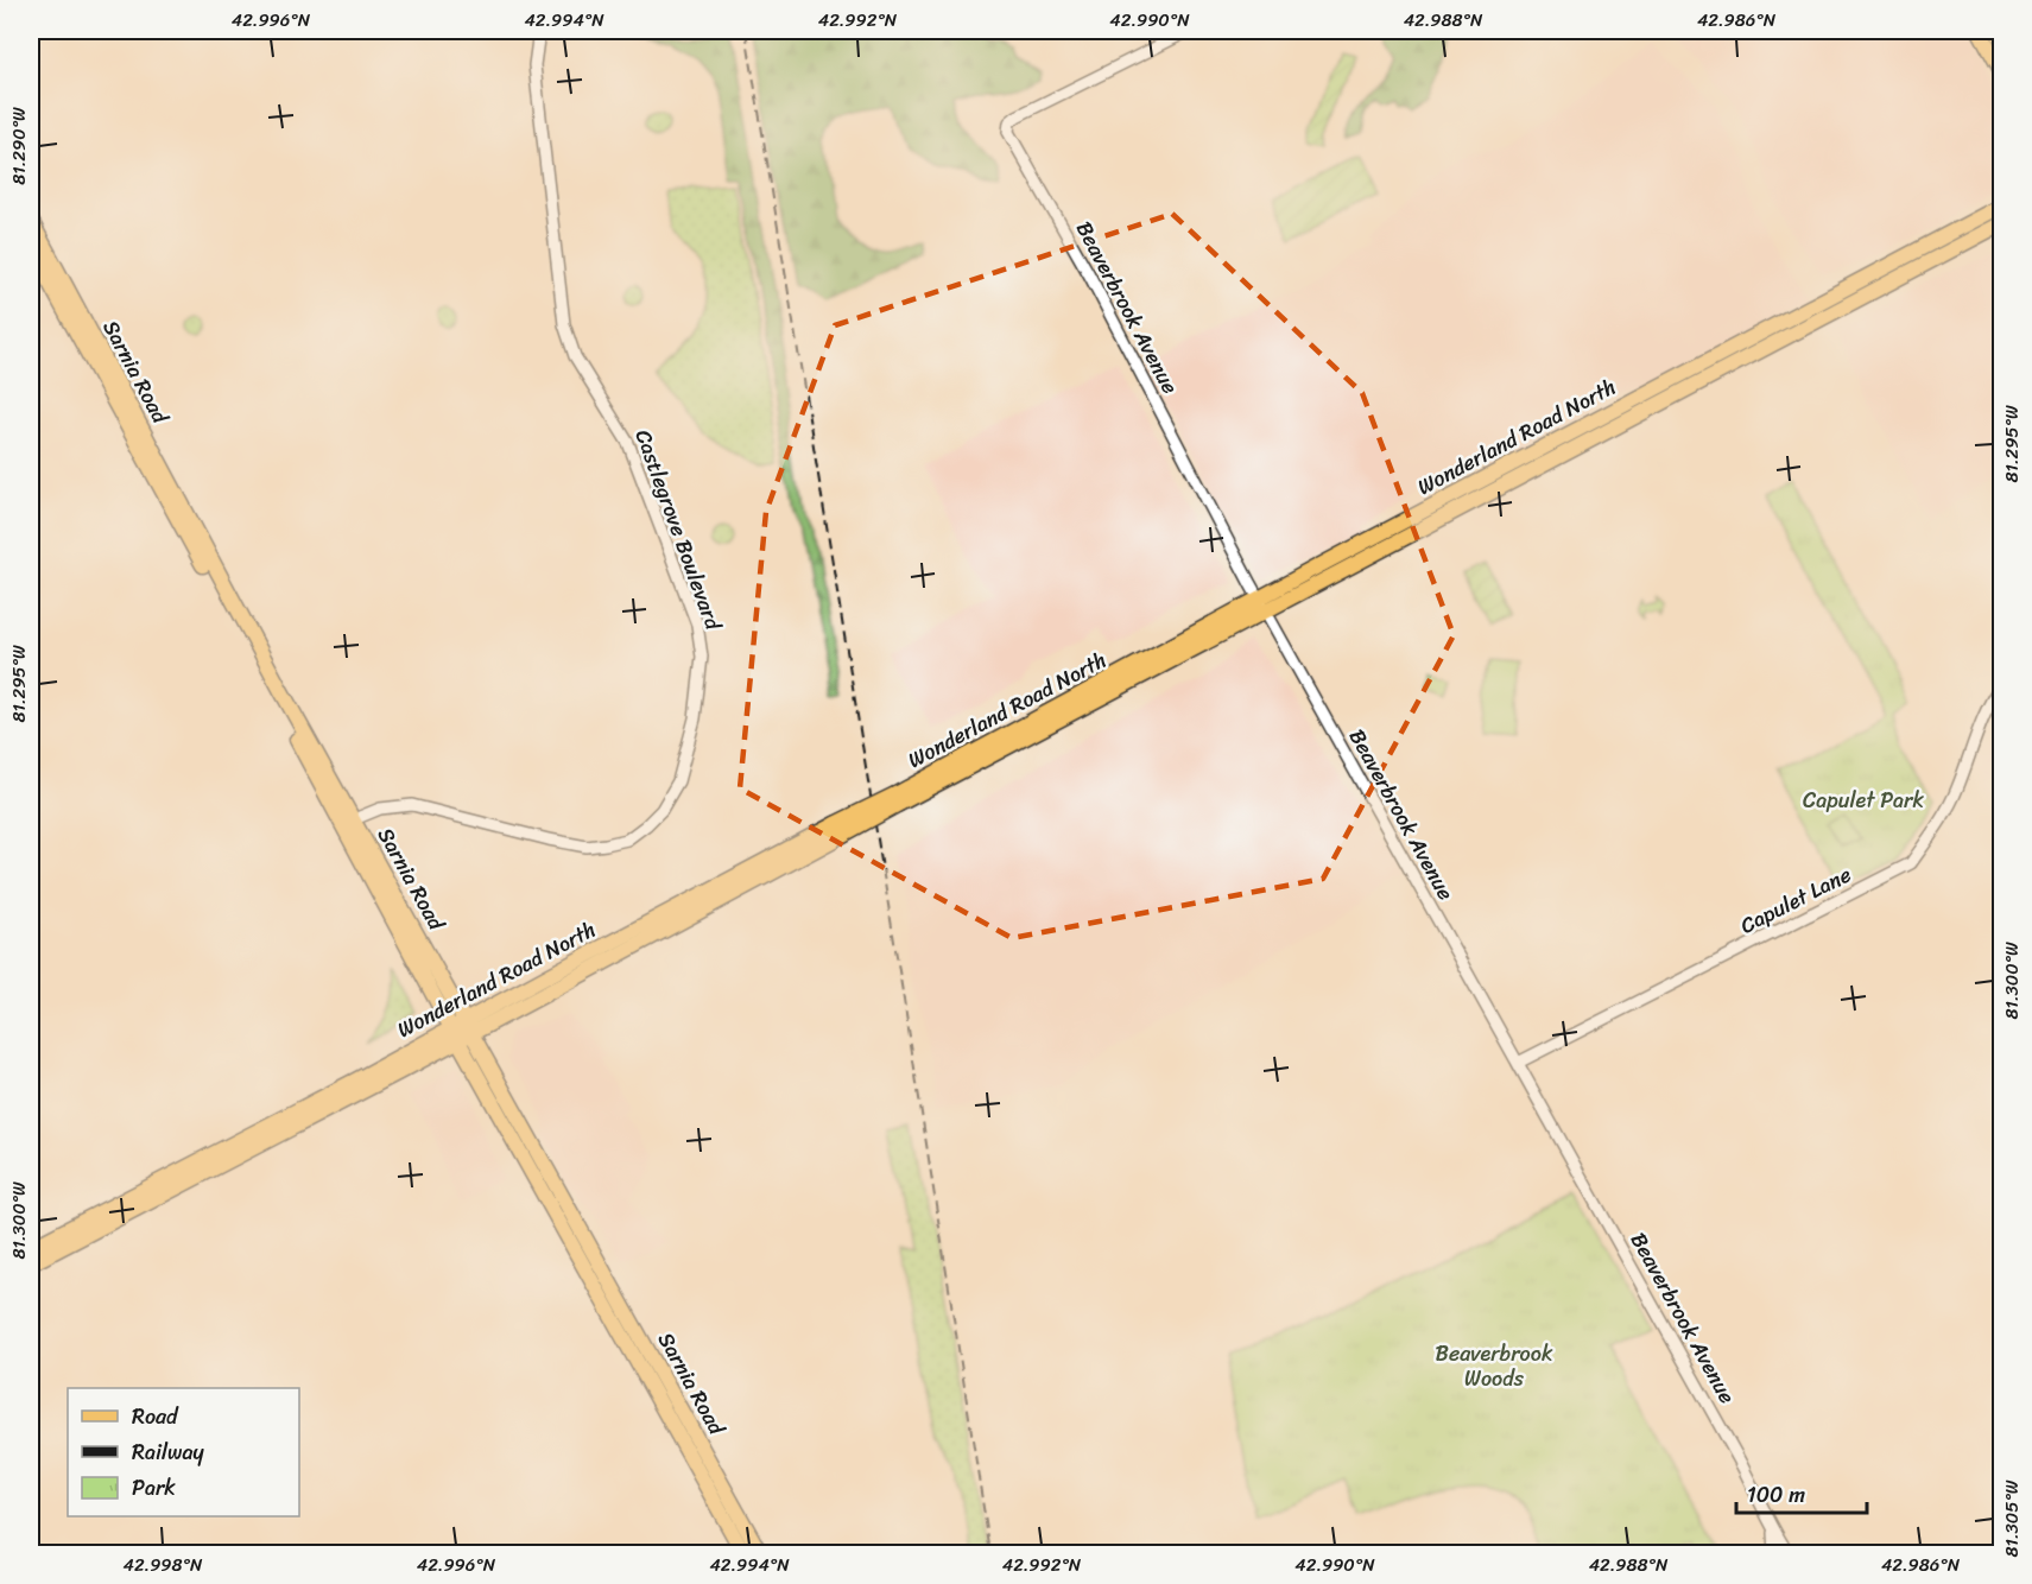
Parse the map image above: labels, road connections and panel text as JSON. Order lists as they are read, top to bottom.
{
  "streets": {
    "main road": ["Sarnia Road", "Wonderland Road North"],
    "street": ["Beaverbrook Avenue", "Castlegrove Boulevard", "Capulet Lane"]
  },
  "crossings": [
    ["Beaverbrook Avenue", "Wonderland Road North"],
    ["Beaverbrook Avenue", "Capulet Lane"],
    ["Sarnia Road", "Wonderland Road North"],
    ["Sarnia Road", "Castlegrove Boulevard"]
  ],
  "parks": ["Capulet Park", "Beaverbrook Woods"],
  "legend": ["Road", "Railway", "Park"],
  "scale_bar": "100 m",
  "coordinates": [
    "42.996°N",
    "42.994°N",
    "42.992°N",
    "42.990°N",
    "42.988°N",
    "42.986°N",
    "81.290°W",
    "81.295°W",
    "81.300°W",
    "81.305°W",
    "42.998°N"
  ]
}
